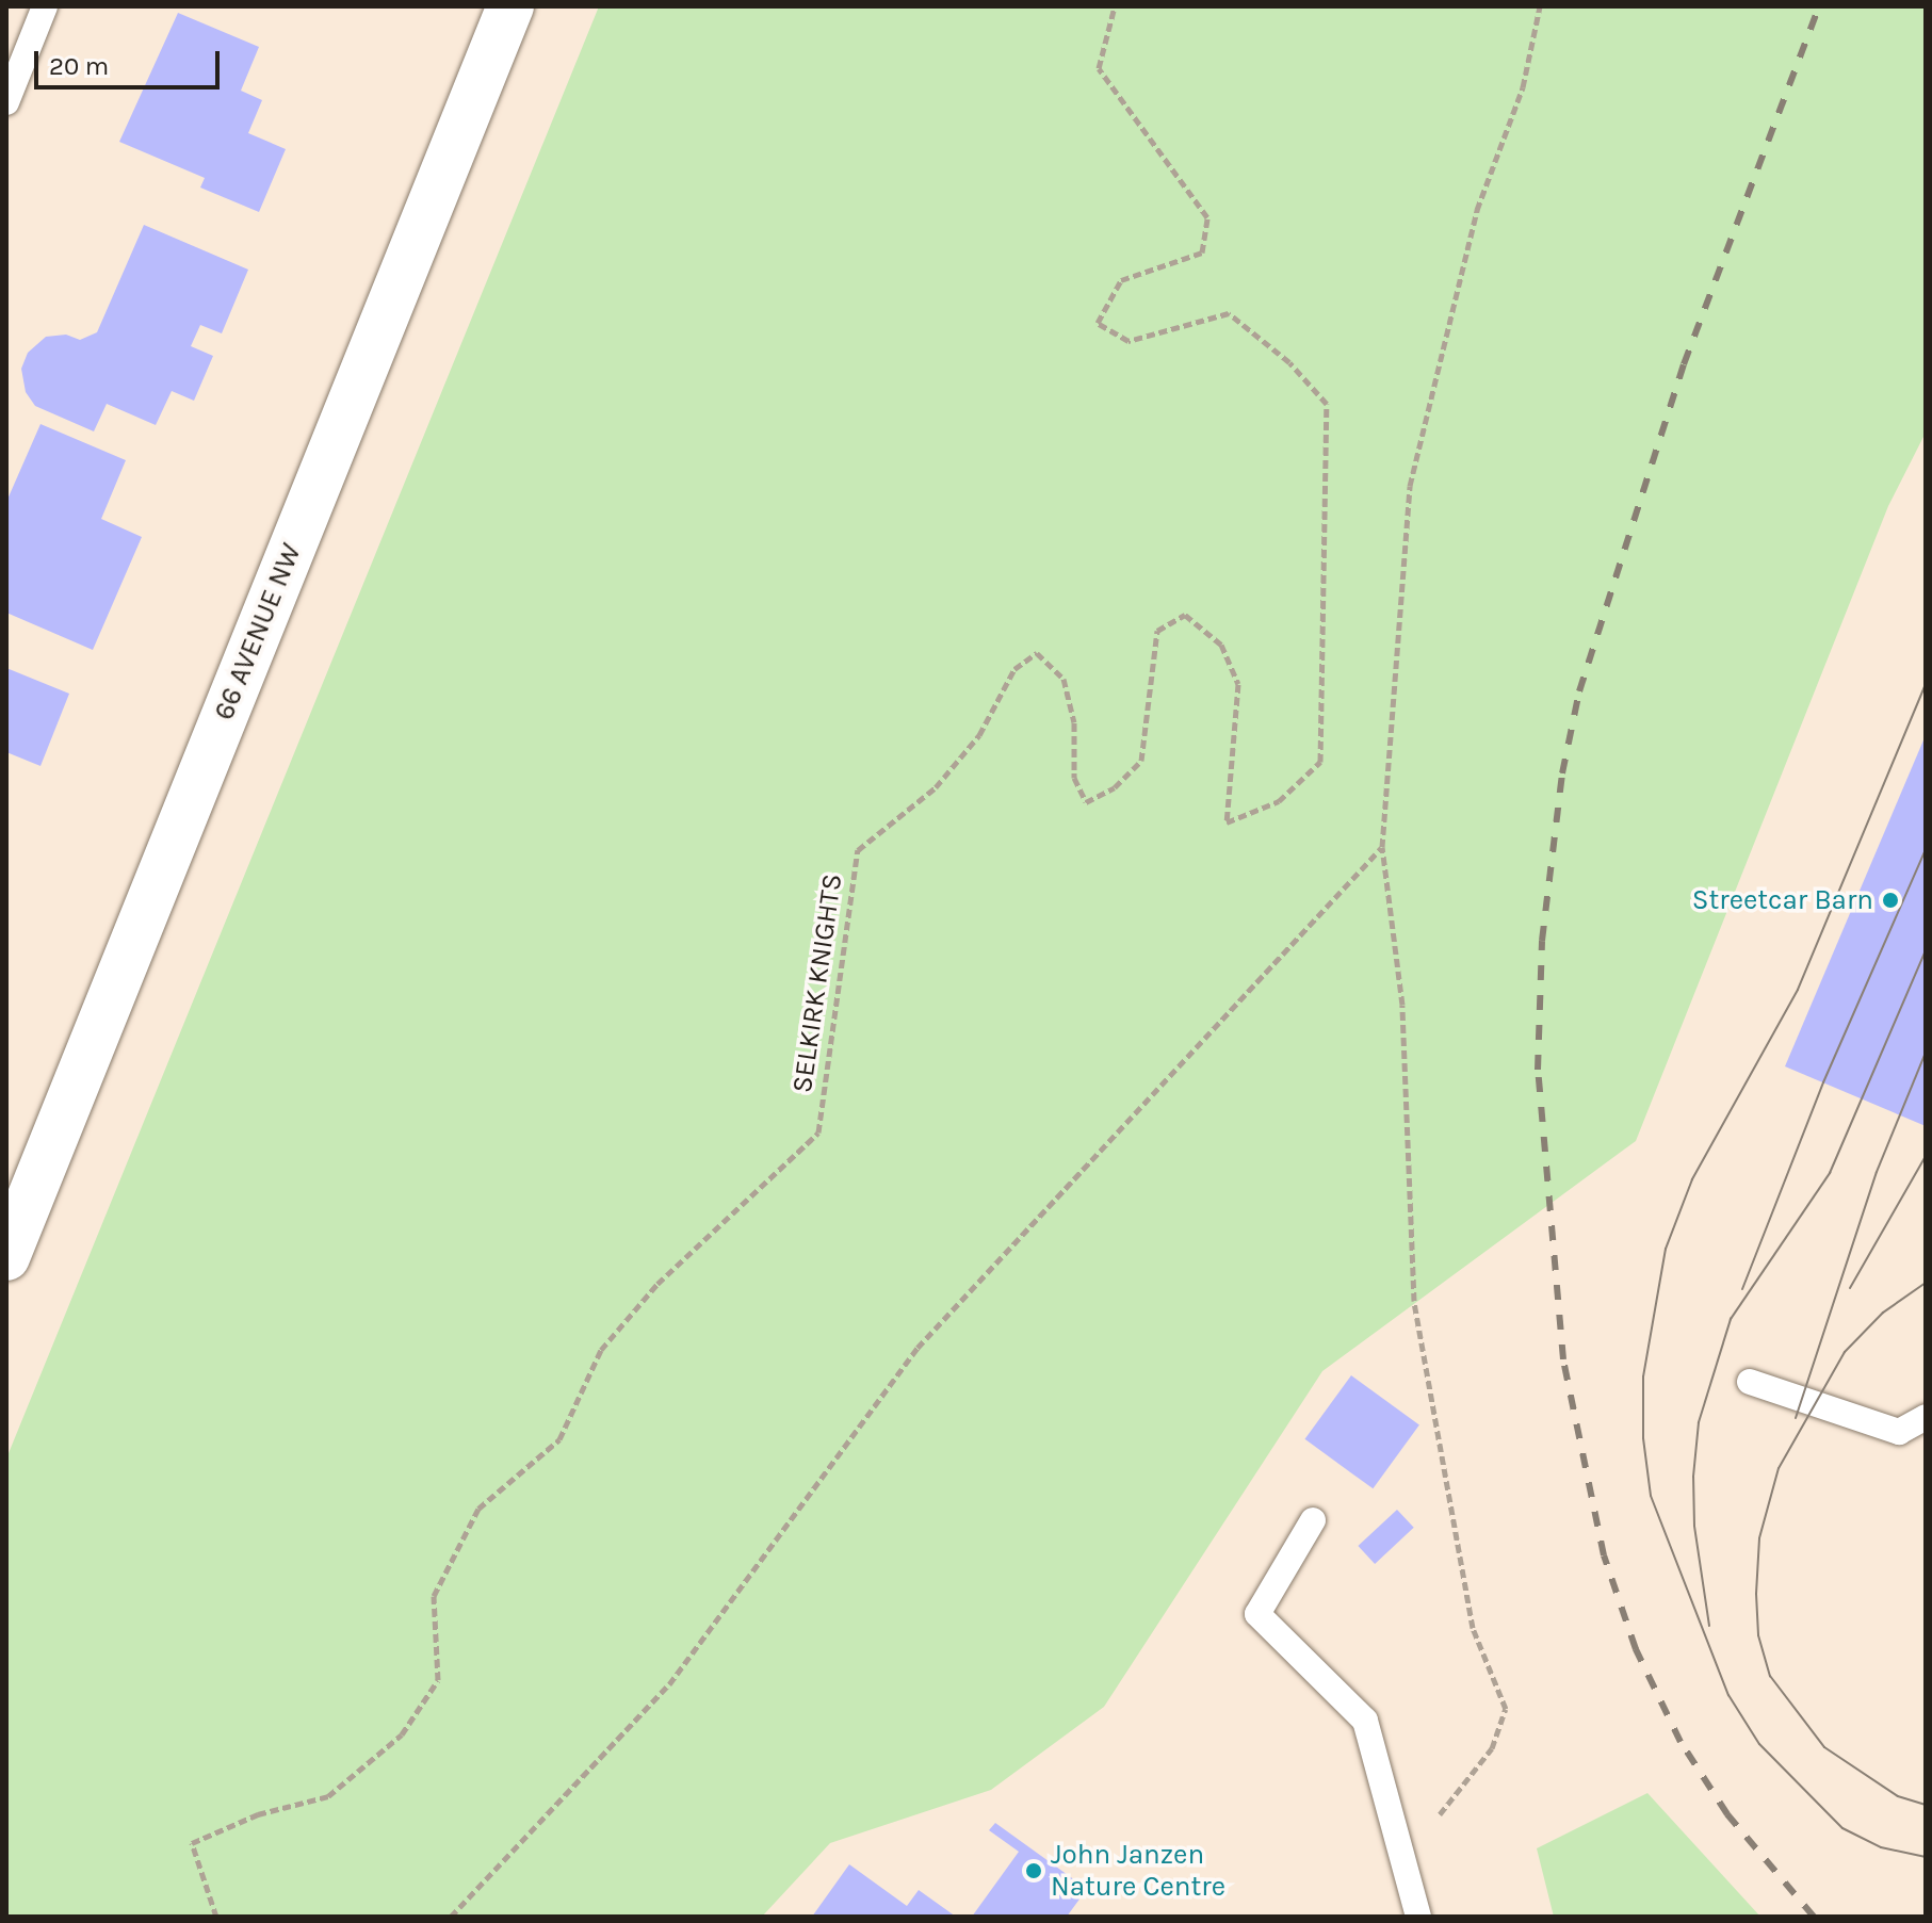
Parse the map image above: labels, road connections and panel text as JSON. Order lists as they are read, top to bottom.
{
  "streets": {
    "street": ["66 AVENUE NW"],
    "path": ["SELKIRK KNIGHTS"]
  },
  "places": ["Streetcar Barn", "John Janzen Nature Centre"],
  "scale_bar": "20 m"
}
